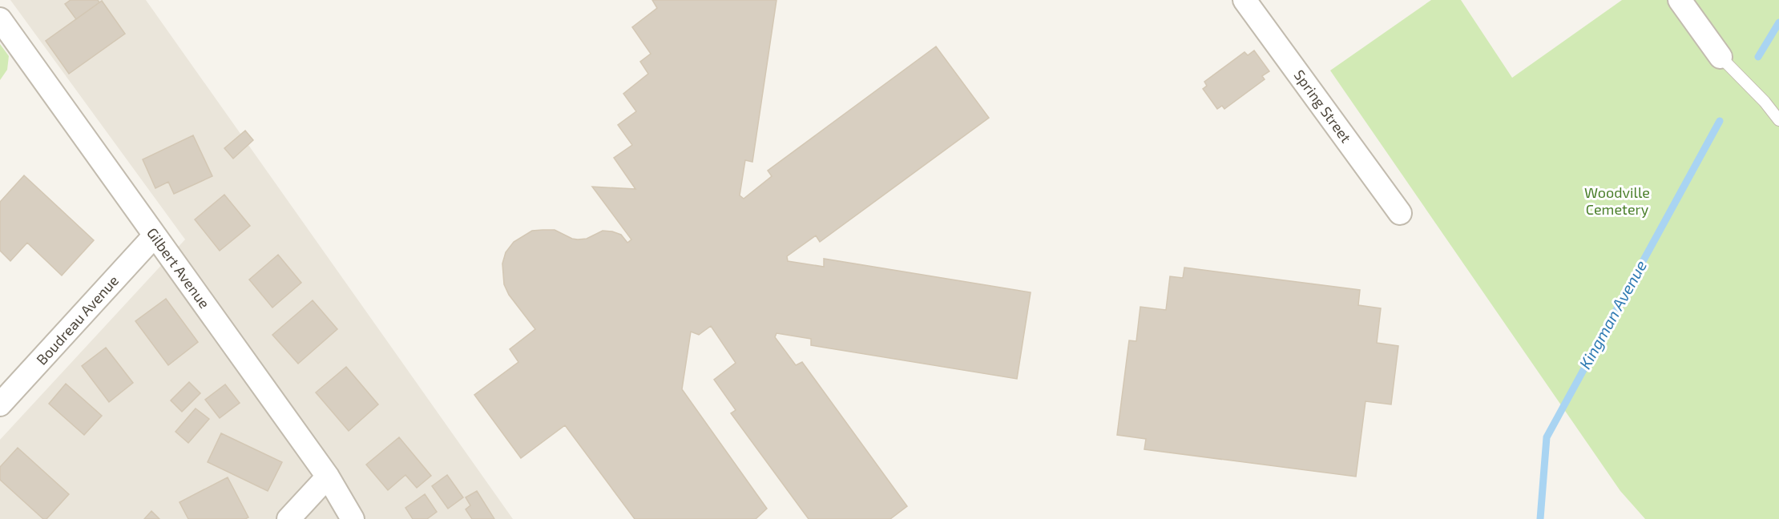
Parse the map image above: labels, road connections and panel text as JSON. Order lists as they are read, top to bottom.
{
  "streets": {
    "street": ["Spring Street", "Gilbert Avenue", "Boudreau Avenue"]
  },
  "crossings": [
    ["Gilbert Avenue", "Boudreau Avenue"]
  ],
  "water": ["Kingman Avenue"],
  "parks": ["Woodville Cemetery"]
}
